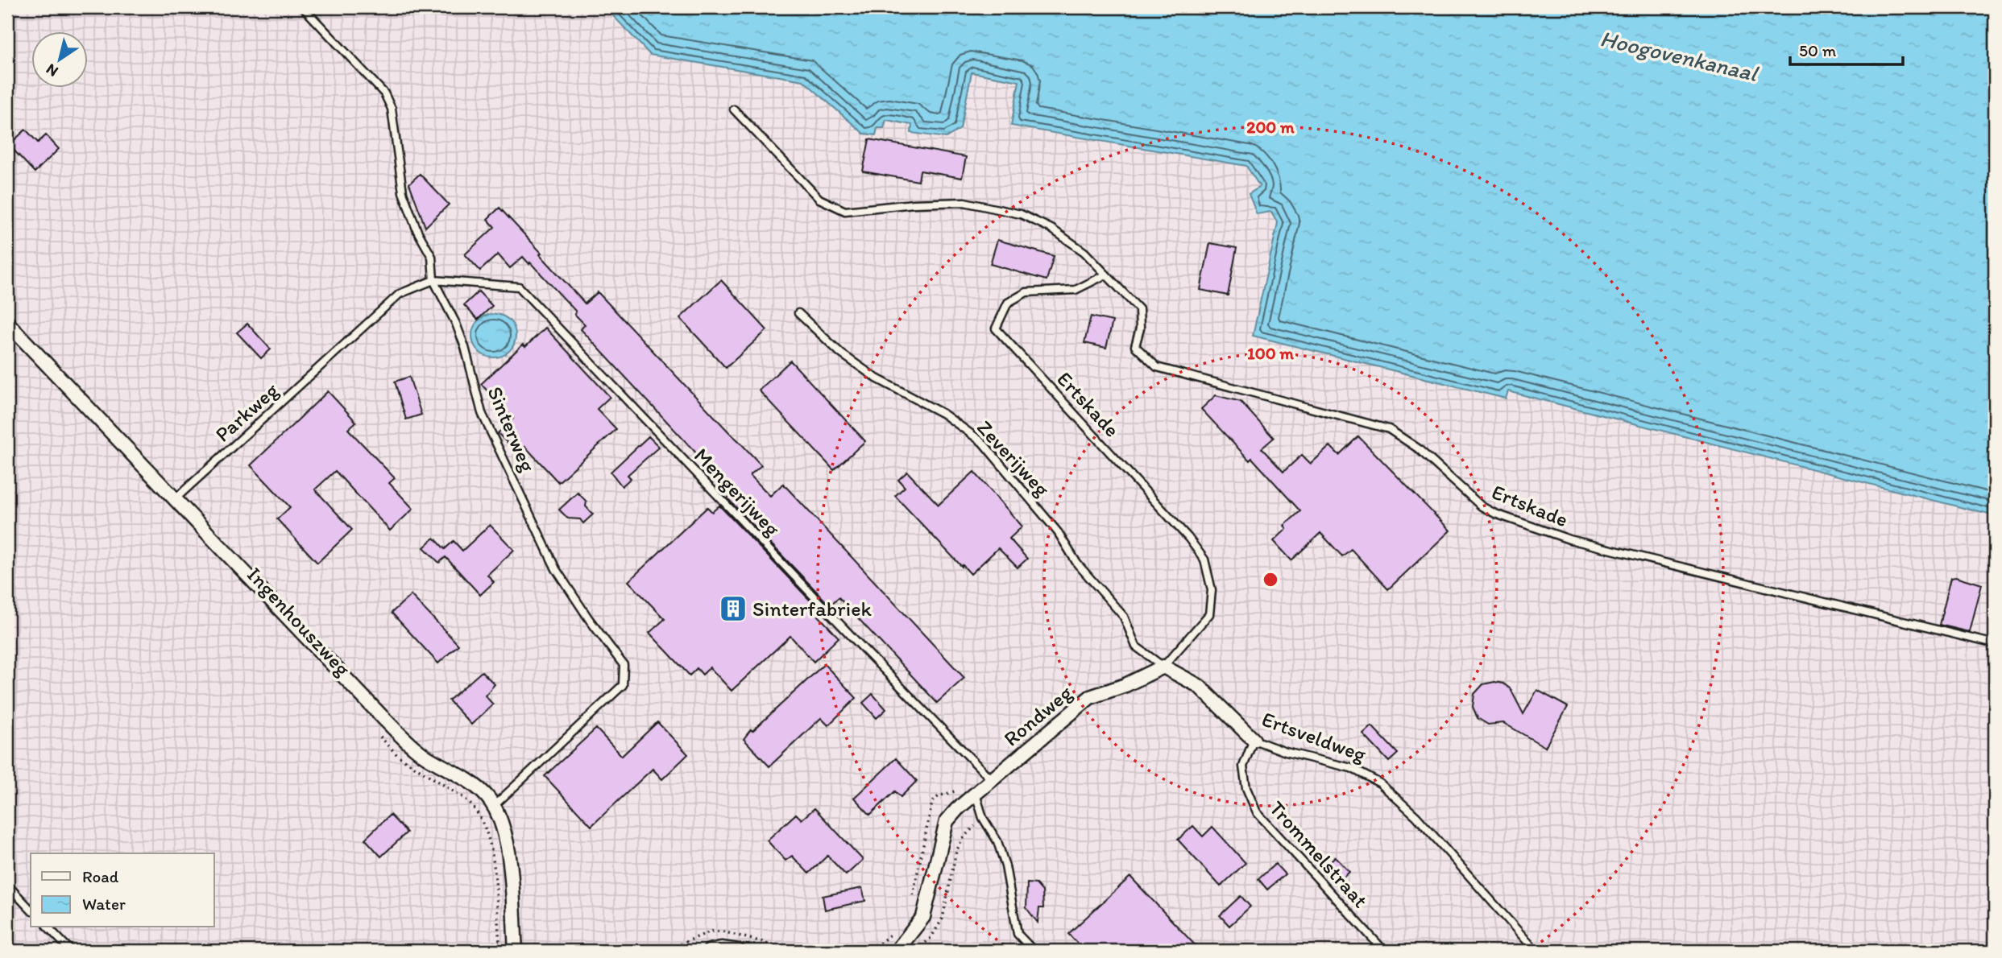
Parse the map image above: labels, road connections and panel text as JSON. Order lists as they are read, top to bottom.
{
  "streets": {
    "street": ["Ingenhouszweg", "Rondweg", "Ertsveldweg"],
    "lane": [
      "Ertskade",
      "Parkweg",
      "Sinterweg",
      "Zeverijweg",
      "Mengerijweg",
      "Trommelstraat"
    ]
  },
  "crossings": [
    ["Ertskade", "Zeverijweg"],
    ["Ertskade", "Rondweg"],
    ["Ertskade", "Ertsveldweg"],
    ["Parkweg", "Sinterweg"],
    ["Parkweg", "Mengerijweg"],
    ["Parkweg", "Ingenhouszweg"],
    ["Sinterweg", "Mengerijweg"],
    ["Sinterweg", "Ingenhouszweg"],
    ["Zeverijweg", "Rondweg"],
    ["Zeverijweg", "Ertsveldweg"],
    ["Mengerijweg", "Rondweg"],
    ["Rondweg", "Ertsveldweg"],
    ["Ertsveldweg", "Trommelstraat"]
  ],
  "water": ["Hoogovenkanaal"],
  "places": {
    "building": ["Sinterfabriek"]
  },
  "legend": ["Road", "Water"],
  "scale_bar": "50 m",
  "north": "bottom left",
  "rings": ["200 m", "100 m"]
}
